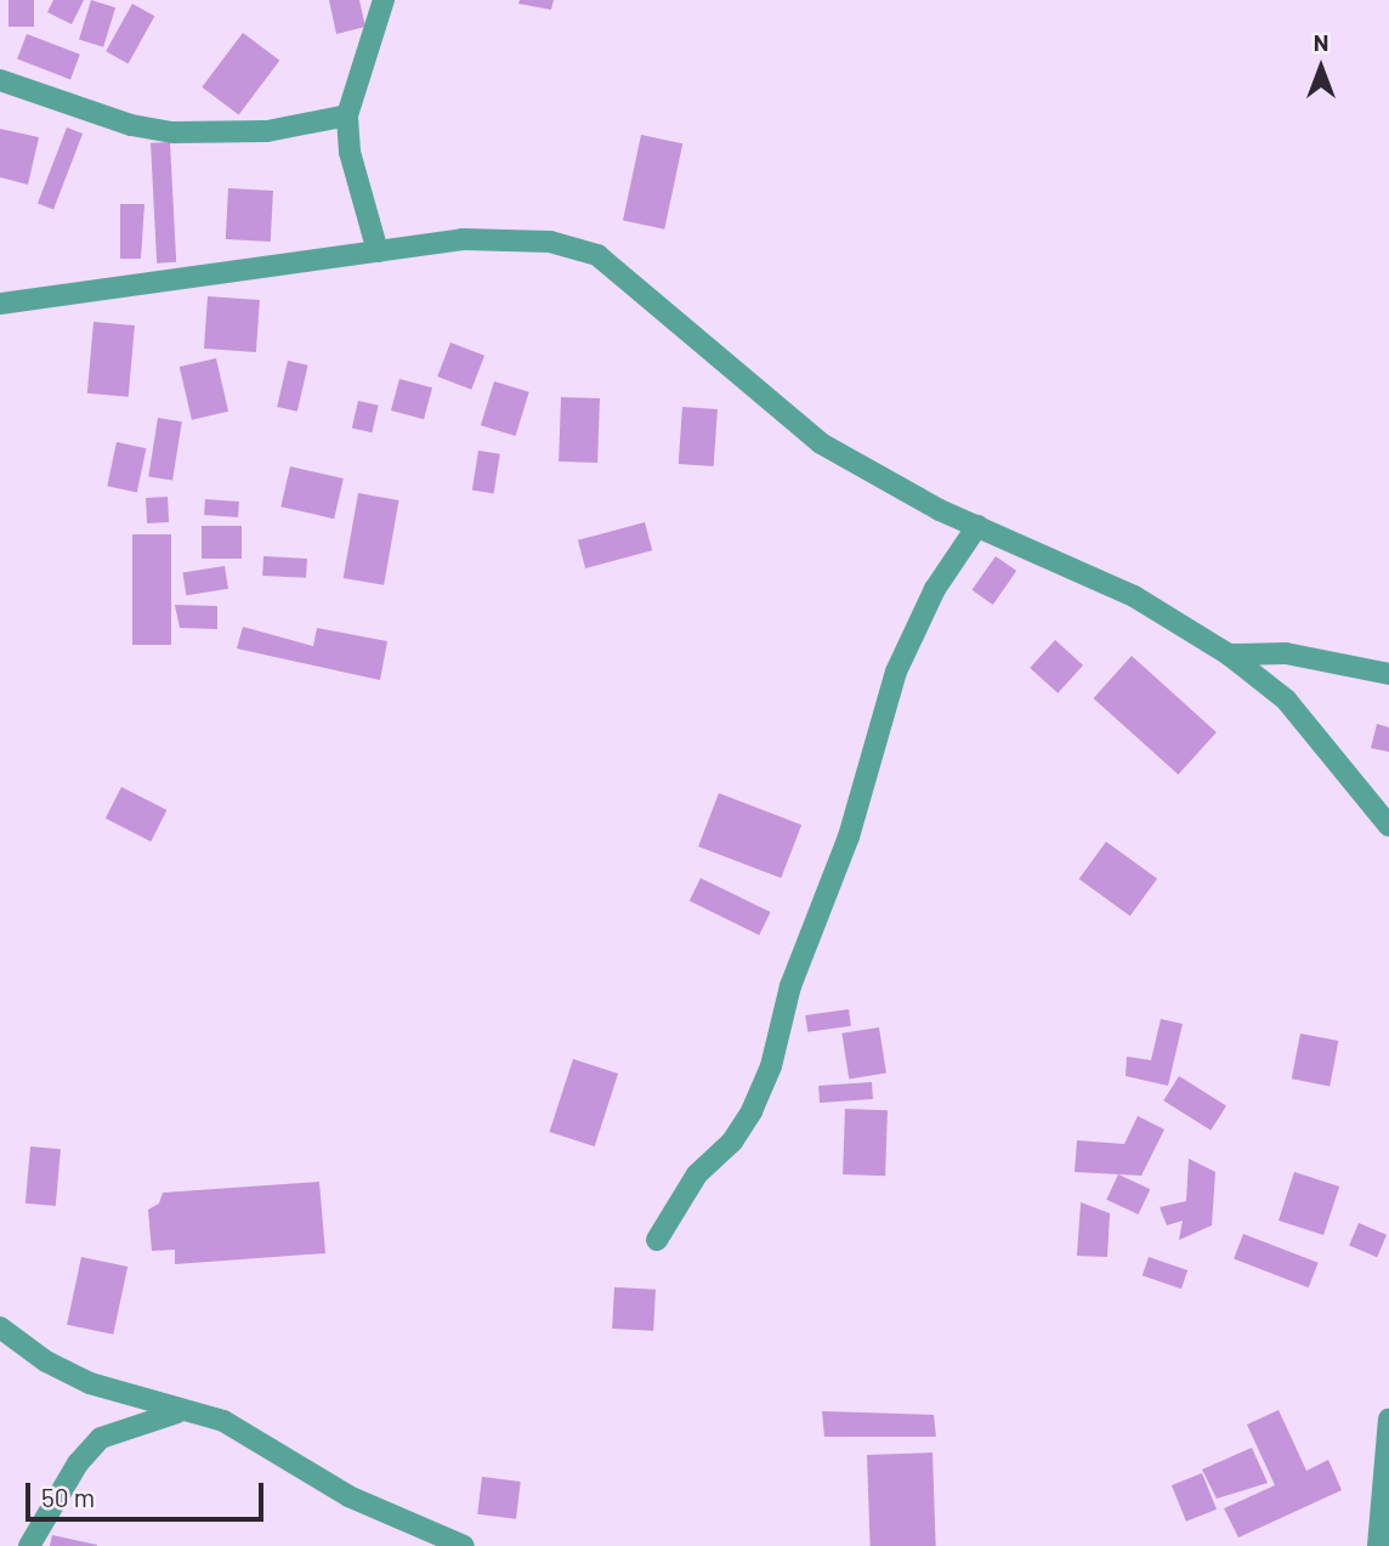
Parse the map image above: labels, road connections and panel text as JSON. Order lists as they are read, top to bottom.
{
  "scale_bar": "50 m",
  "north": "top"
}
